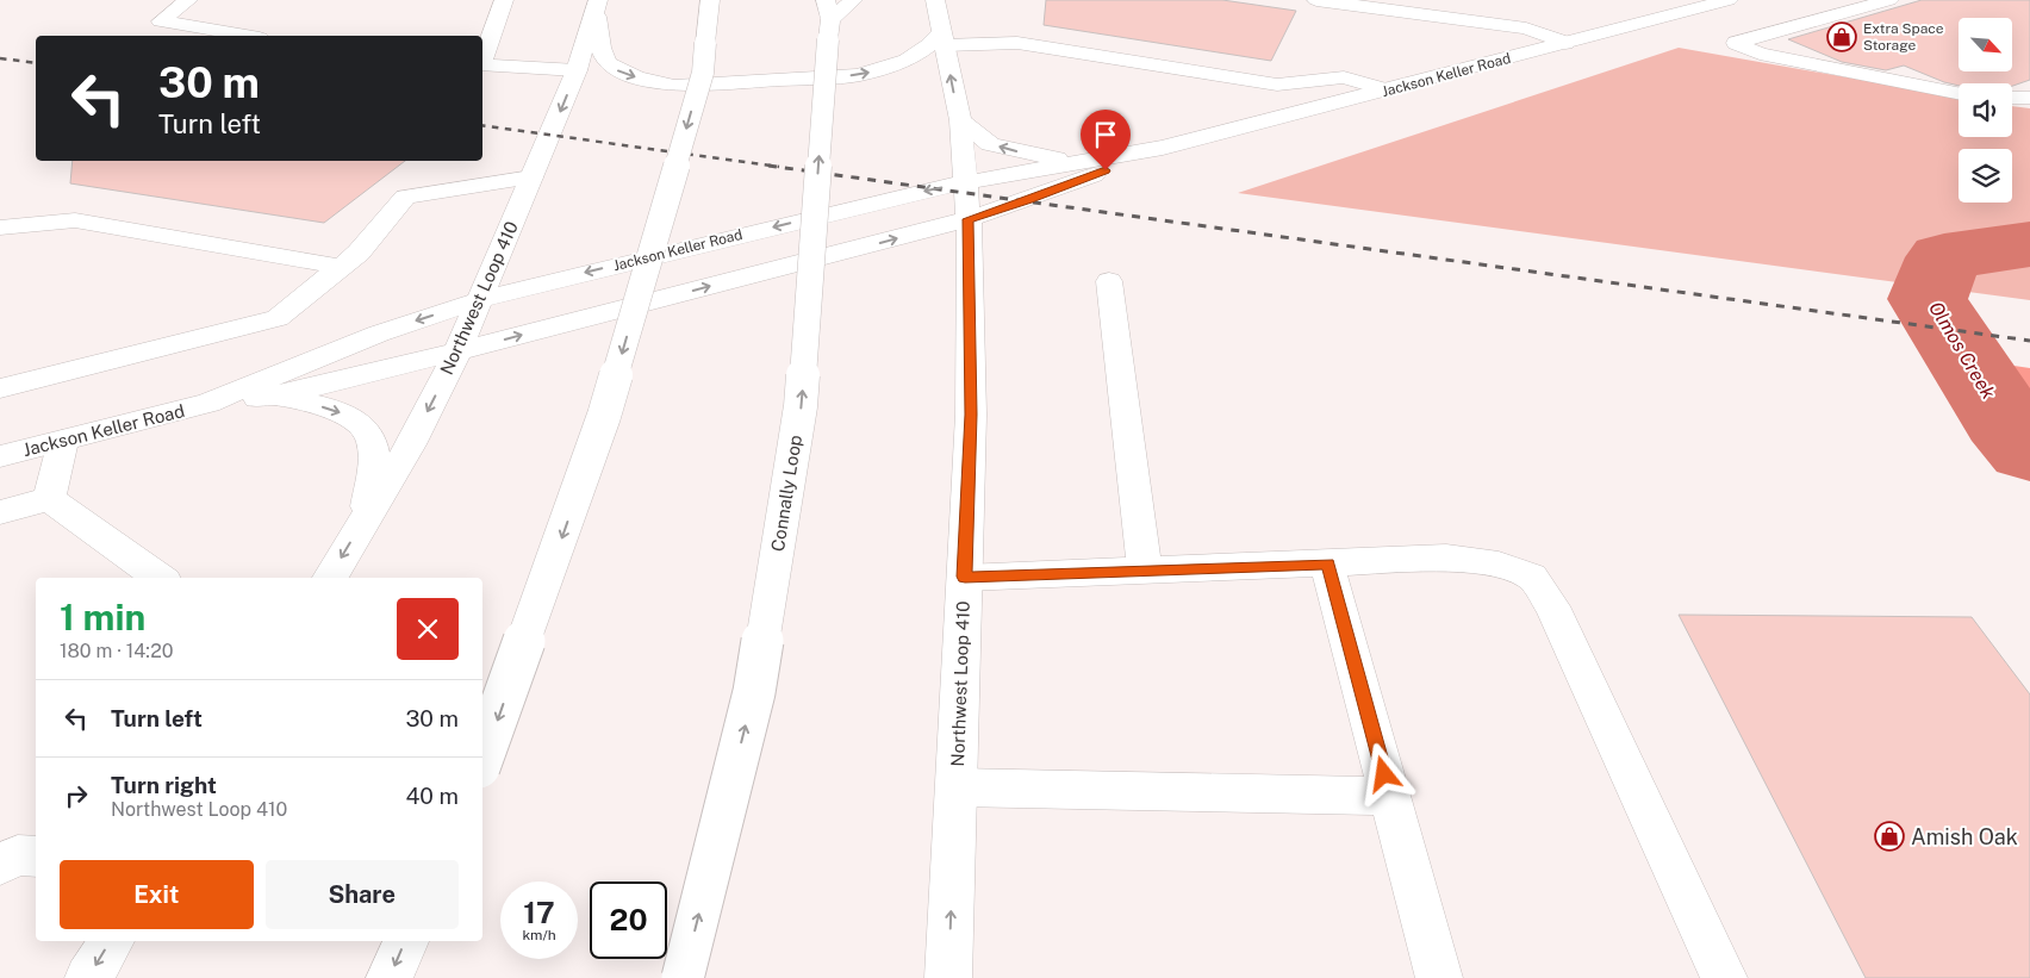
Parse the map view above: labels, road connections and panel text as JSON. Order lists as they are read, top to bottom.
{
  "streets": {
    "main road": ["Jackson Keller Road", "Northwest Loop 410", "Connally Loop"]
  },
  "crossings": [
    ["Jackson Keller Road", "Northwest Loop 410"]
  ],
  "water": ["Olmos Creek"],
  "places": {
    "shop": ["Extra Space Storage", "Amish Oak"]
  },
  "north": "bottom right",
  "page": {
    "turn": ["30 m", "Turn left"],
    "heading": ["1 min", "180 m · 14:20"],
    "list": [
      {
        "name": "Turn left",
        "value": "30 m"
      },
      {
        "name": "Turn right",
        "note": "Northwest Loop 410",
        "value": "40 m"
      }
    ],
    "buttons": ["Exit", "Share"],
    "speed": "17 km/h",
    "limit": "20"
  }
}
